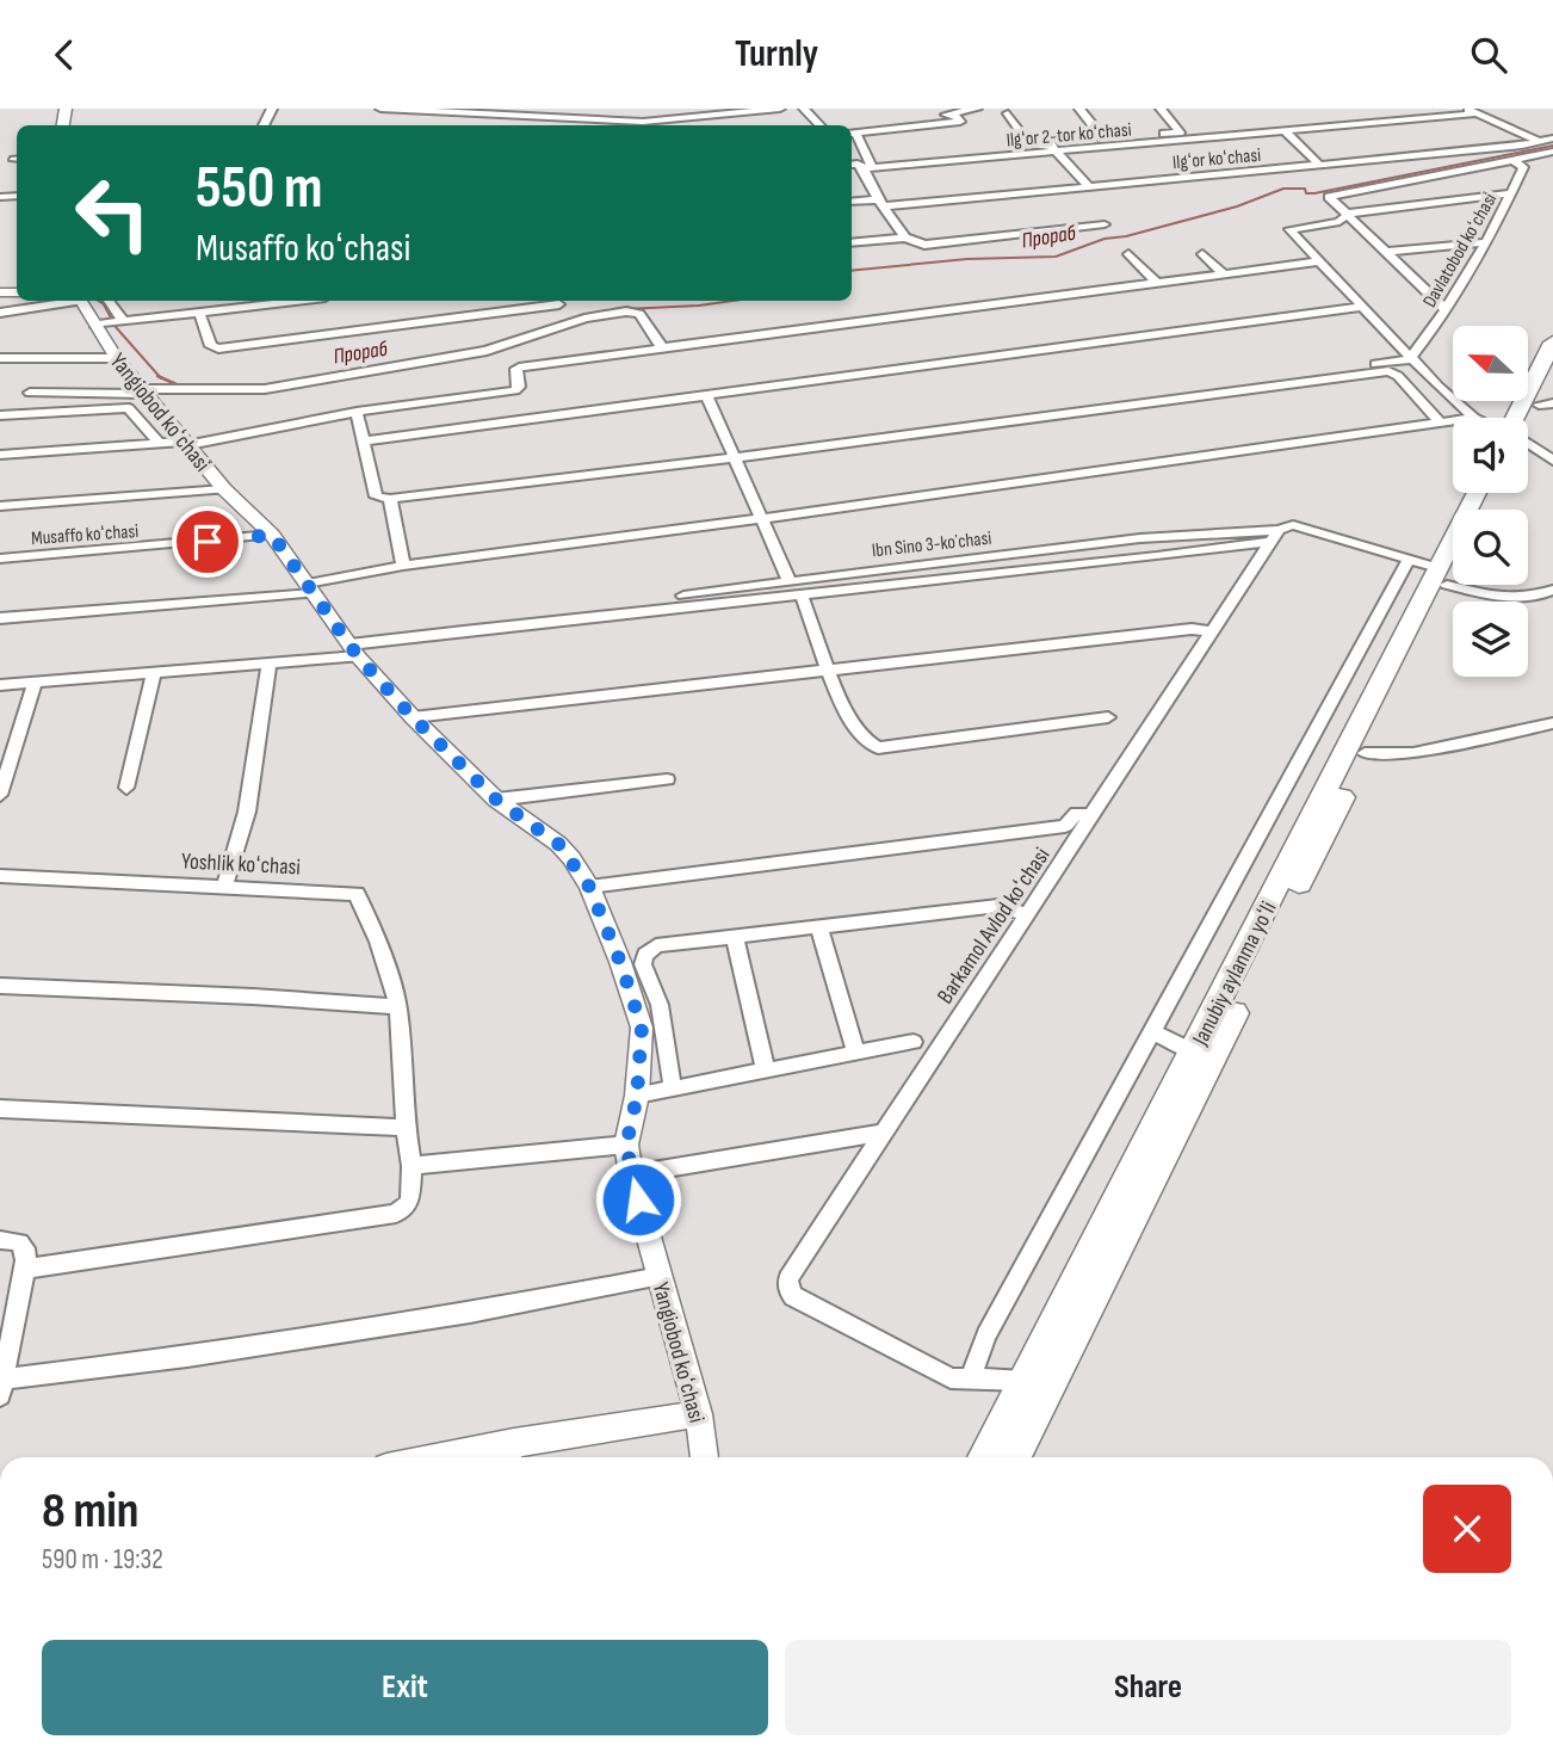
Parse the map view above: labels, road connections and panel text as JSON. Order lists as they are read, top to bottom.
{
  "streets": {
    "highway": ["Janubiy aylanma yoʻli"],
    "street": [
      "Ilgʻor 2-tor koʻchasi",
      "Ilgʻor koʻchasi",
      "Davlatobod koʻchasi",
      "Yangiobod koʻchasi",
      "Musaffo koʻchasi",
      "Ibn Sino 3-koʼchasi",
      "Yoshlik koʻchasi",
      "Barkamol Avlod koʻchasi"
    ]
  },
  "crossings": [
    ["Yangiobod koʻchasi", "Musaffo koʻchasi"],
    ["Yangiobod koʻchasi", "Ibn Sino 3-koʼchasi"],
    ["Ibn Sino 3-koʼchasi", "Barkamol Avlod koʻchasi"],
    ["Barkamol Avlod koʻchasi", "Janubiy aylanma yoʻli"]
  ],
  "water": ["Прораб"],
  "north": "left",
  "page": {
    "header": "Turnly",
    "turn": ["550 m", "Musaffo koʻchasi"],
    "heading": ["8 min", "590 m · 19:32"],
    "buttons": ["Exit", "Share"]
  }
}
